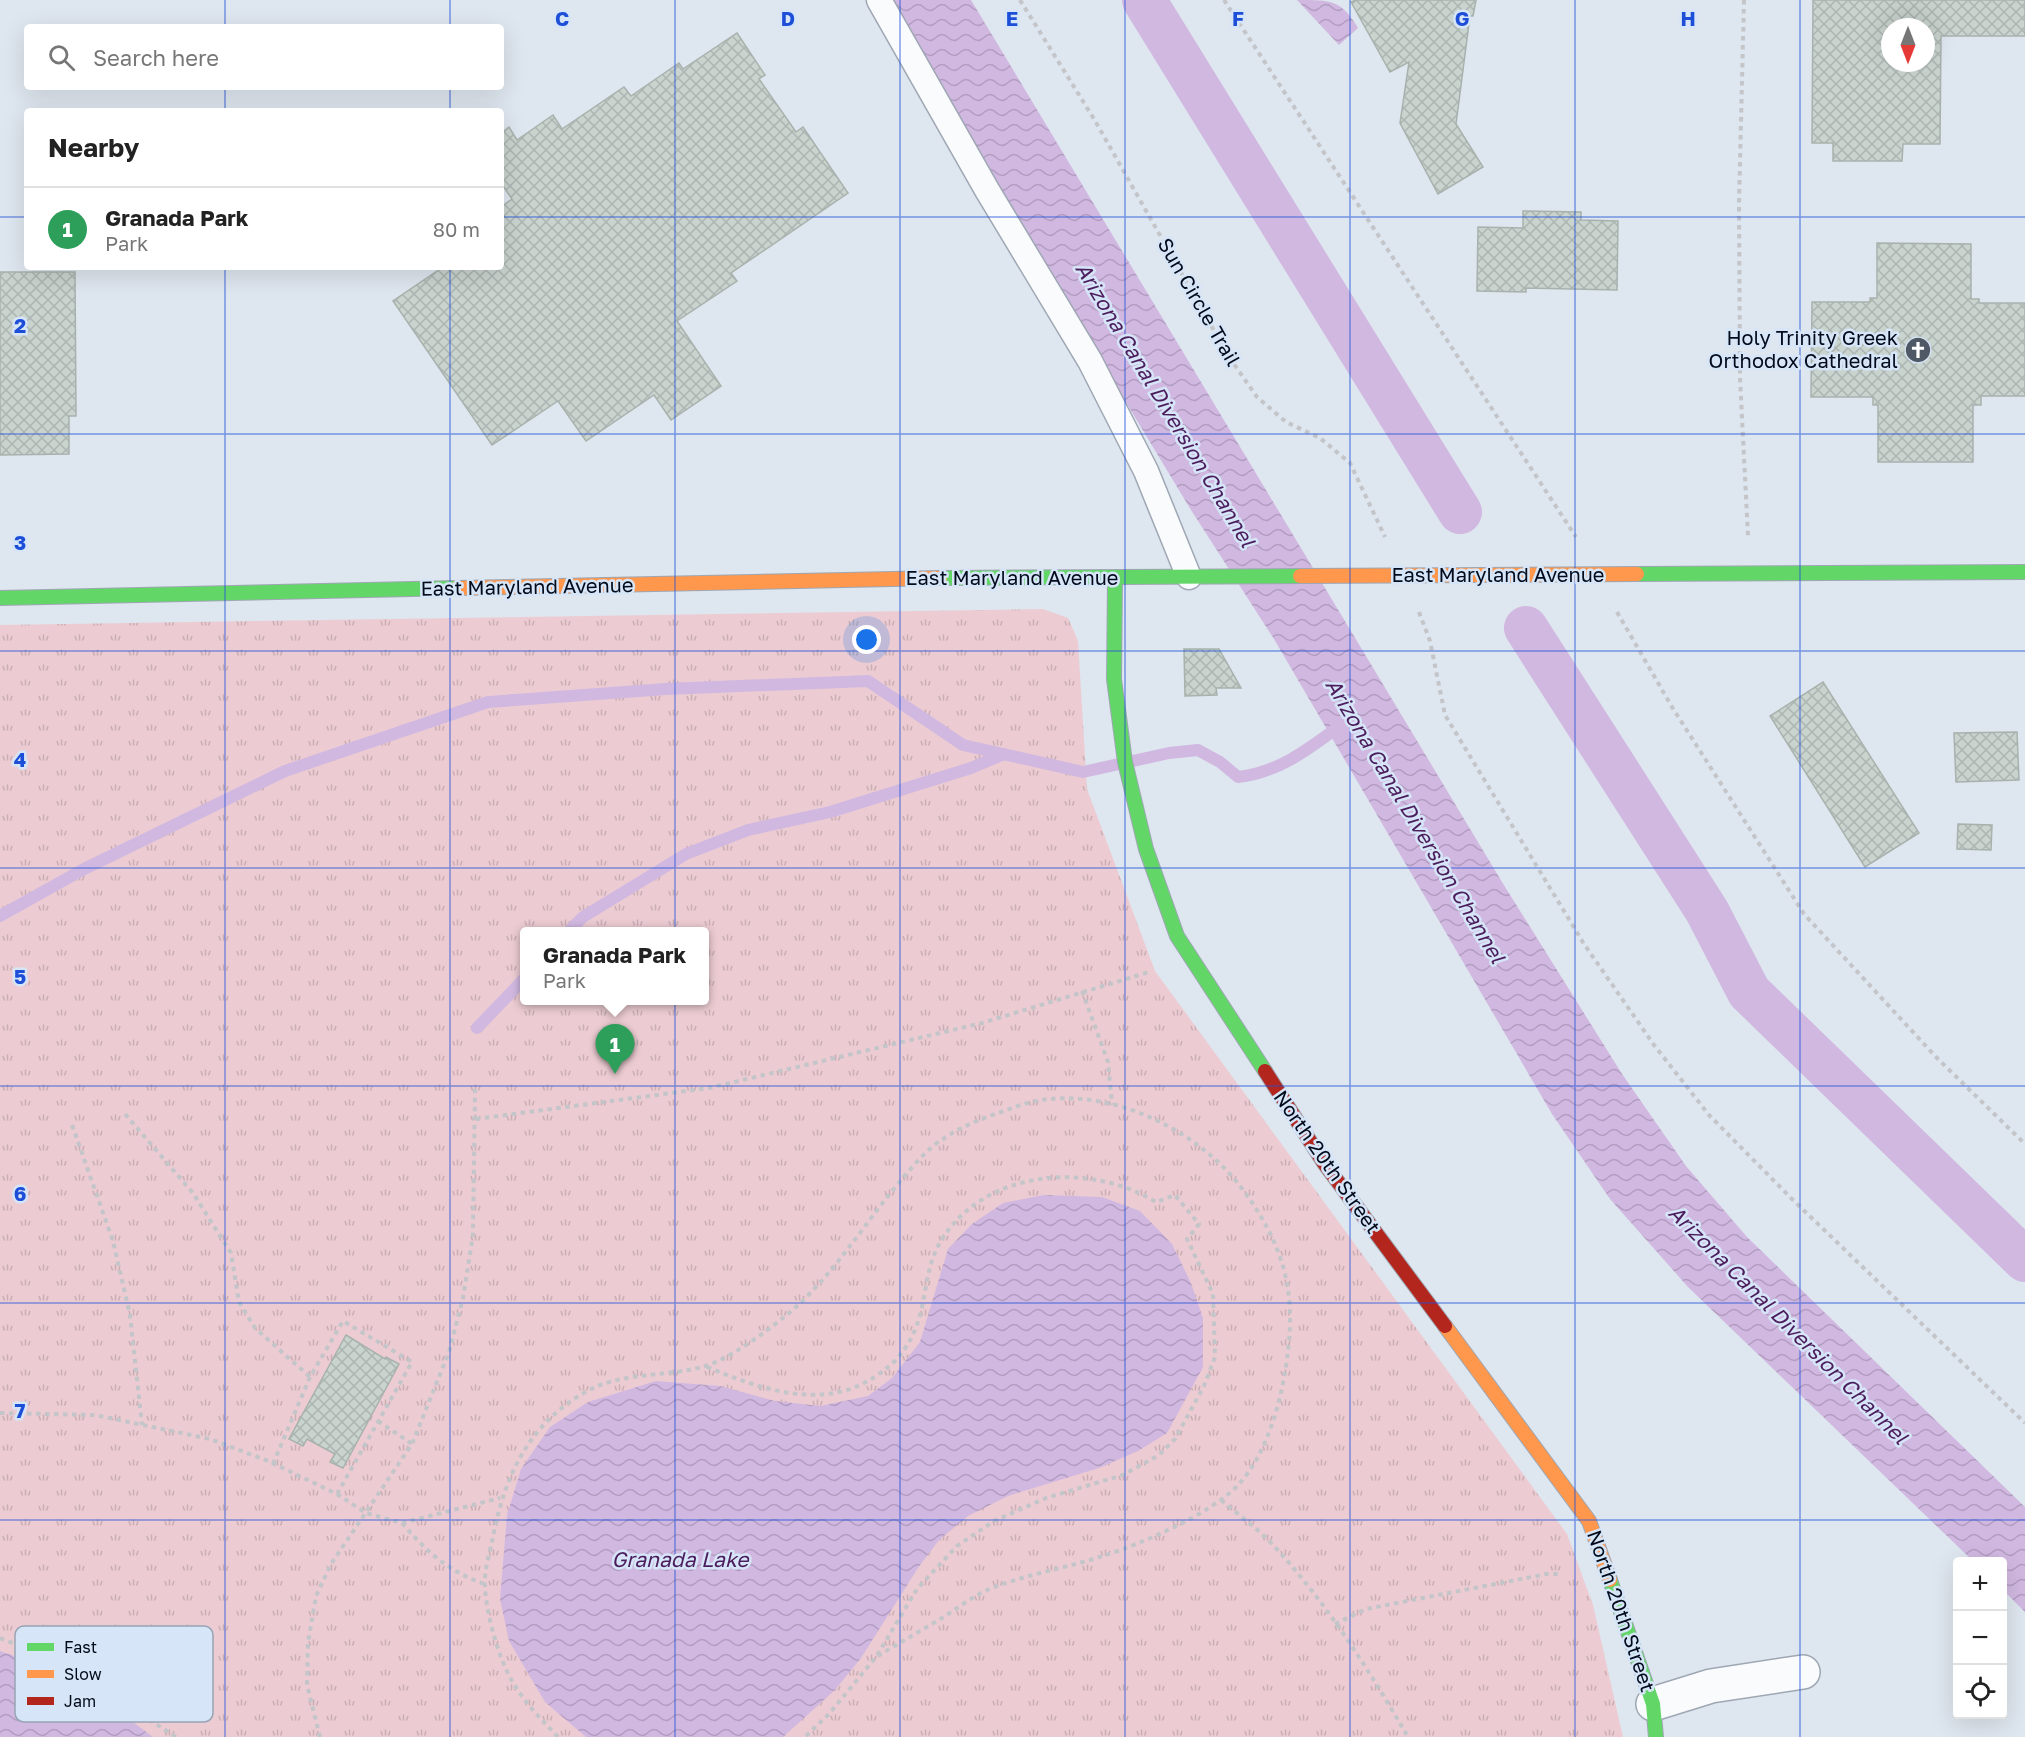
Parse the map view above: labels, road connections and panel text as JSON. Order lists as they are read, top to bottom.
{
  "streets": {
    "street": ["East Maryland Avenue", "North 20th Street"],
    "path": ["Sun Circle Trail"]
  },
  "crossings": [
    ["Sun Circle Trail", "East Maryland Avenue"],
    ["East Maryland Avenue", "North 20th Street"]
  ],
  "water": ["Arizona Canal Diversion Channel", "Granada Lake"],
  "places": {
    "church": ["Holy Trinity Greek Orthodox Cathedral"]
  },
  "legend": ["Fast", "Slow", "Jam"],
  "north": "bottom",
  "page": {
    "search": "Search here",
    "heading": "Nearby",
    "list": [
      {
        "mark": "1",
        "name": "Granada Park",
        "note": "Park",
        "value": "80 m"
      }
    ],
    "popup": ["Granada Park", "Park"],
    "pins": "1",
    "map_buttons": ["+", "−"]
  },
  "grid": {
    "columns": [
      "C",
      "D",
      "E",
      "F",
      "G",
      "H"
    ],
    "rows": [
      "2",
      "3",
      "4",
      "5",
      "6",
      "7"
    ]
  }
}
